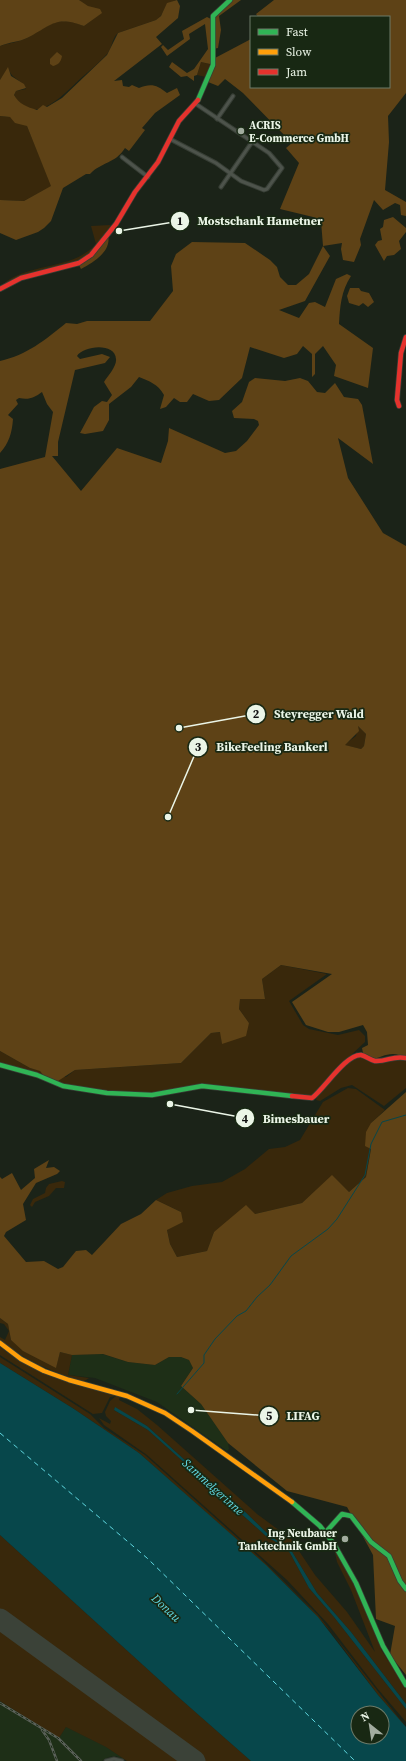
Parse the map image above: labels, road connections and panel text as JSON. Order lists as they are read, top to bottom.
{
  "water": ["Sammelgerinne", "Donau"],
  "places": [
    "ACRIS E-Commerce GmbH",
    "Mostschank Hametner",
    "Steyregger Wald",
    "BikeFeeling Bankerl",
    "Bimesbauer",
    "LIFAG",
    "Ing Neubauer Tanktechnik GmbH"
  ],
  "legend": ["Fast", "Slow", "Jam"],
  "north": "top left"
}
